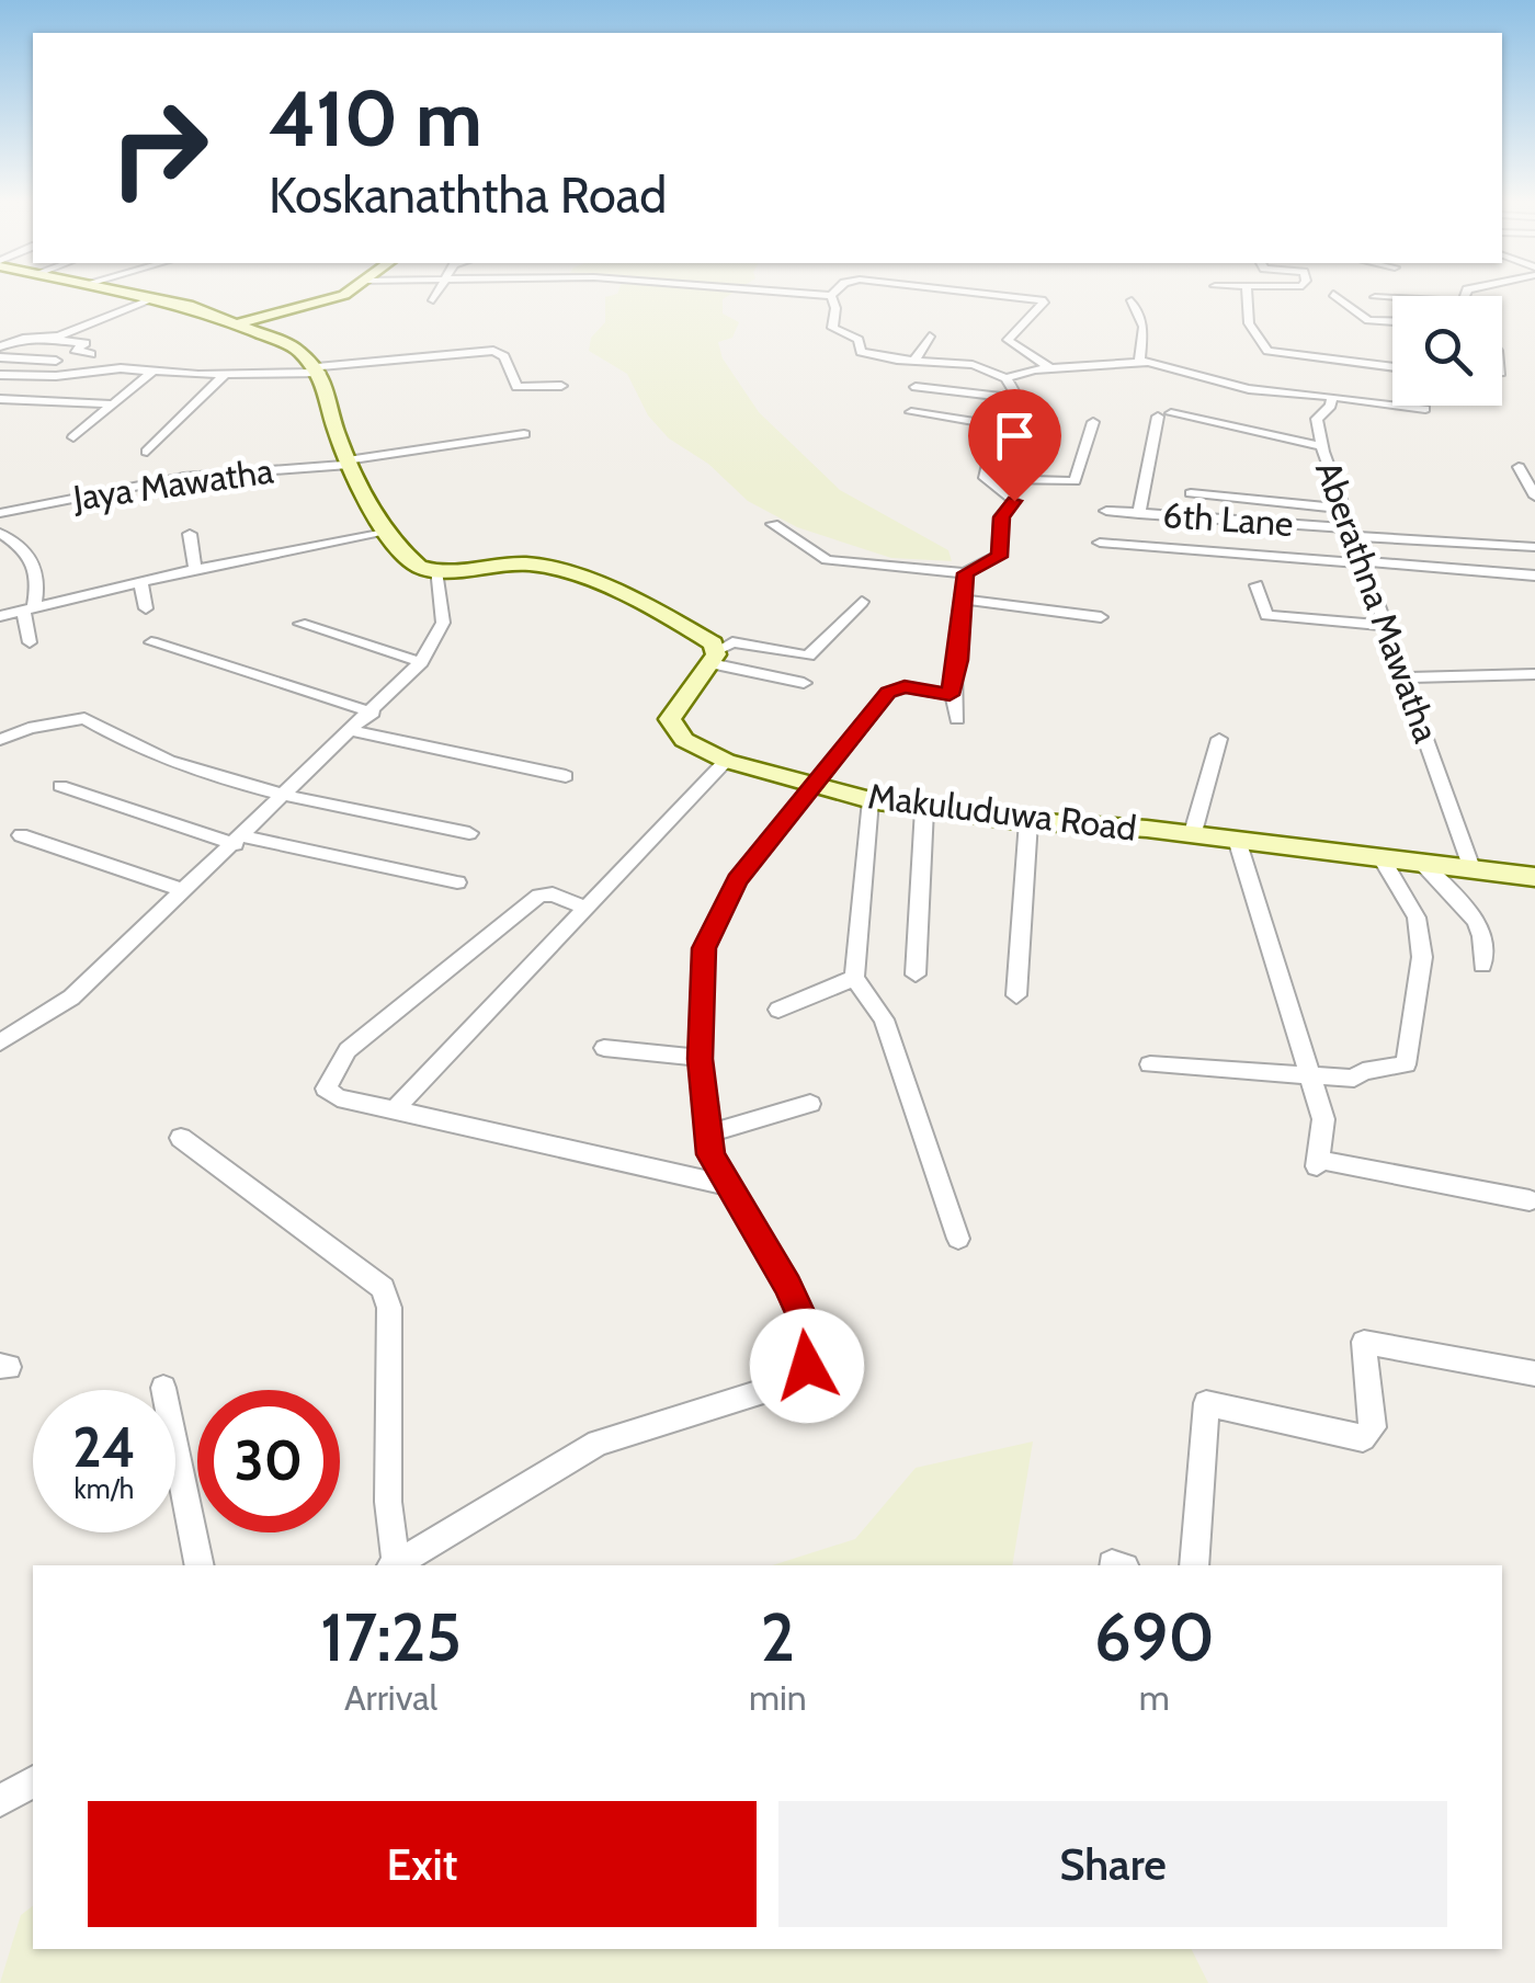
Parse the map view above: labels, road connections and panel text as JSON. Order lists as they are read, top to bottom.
{
  "streets": {
    "street": [
      "Jaya Mawatha",
      "6th Lane",
      "Aberathna Mawatha",
      "Makuluduwa Road"
    ]
  },
  "crossings": [
    ["6th Lane", "Aberathna Mawatha"],
    ["Aberathna Mawatha", "Makuluduwa Road"]
  ],
  "page": {
    "turn": ["410 m", "Koskanaththa Road"],
    "speed": "24 km/h",
    "limit": "30",
    "eta": [
      "17:25",
      "Arrival",
      "2",
      "min",
      "690",
      "m"
    ],
    "buttons": ["Exit", "Share"]
  }
}
